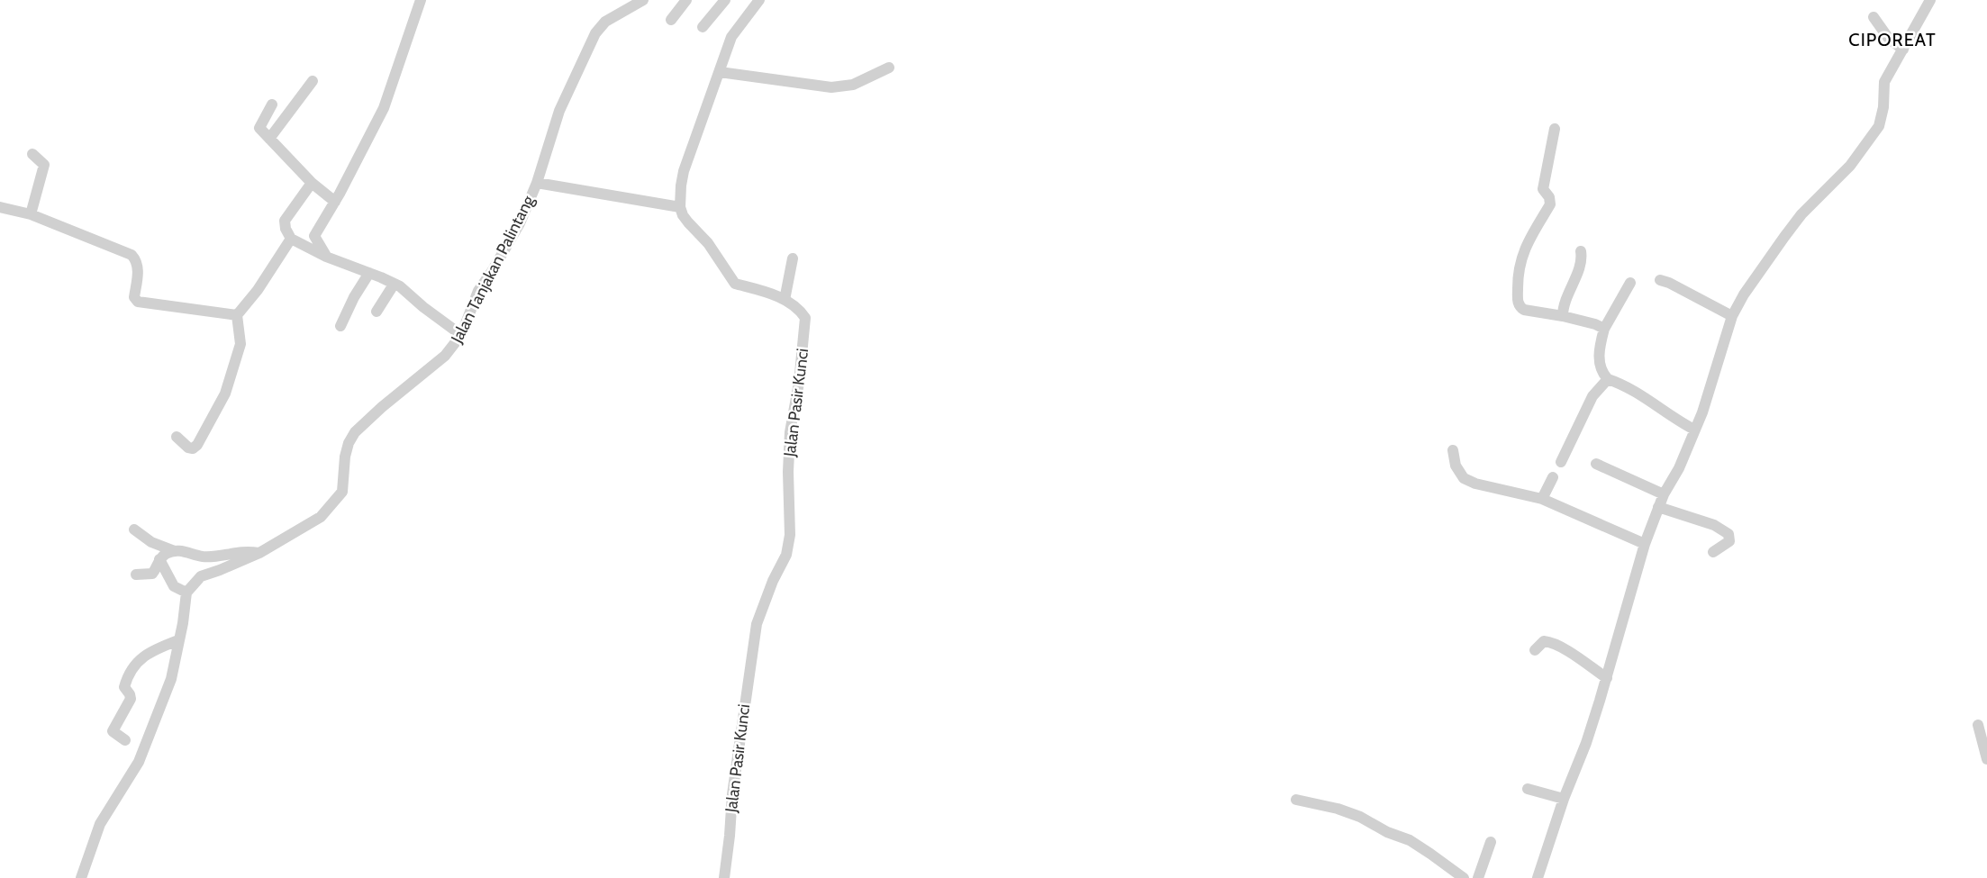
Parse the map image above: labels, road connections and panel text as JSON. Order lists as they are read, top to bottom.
{
  "streets": {
    "street": ["Jalan Tanjakan Palintang", "Jalan Pasir Kunci"]
  },
  "districts": ["CIPOREAT"]
}
